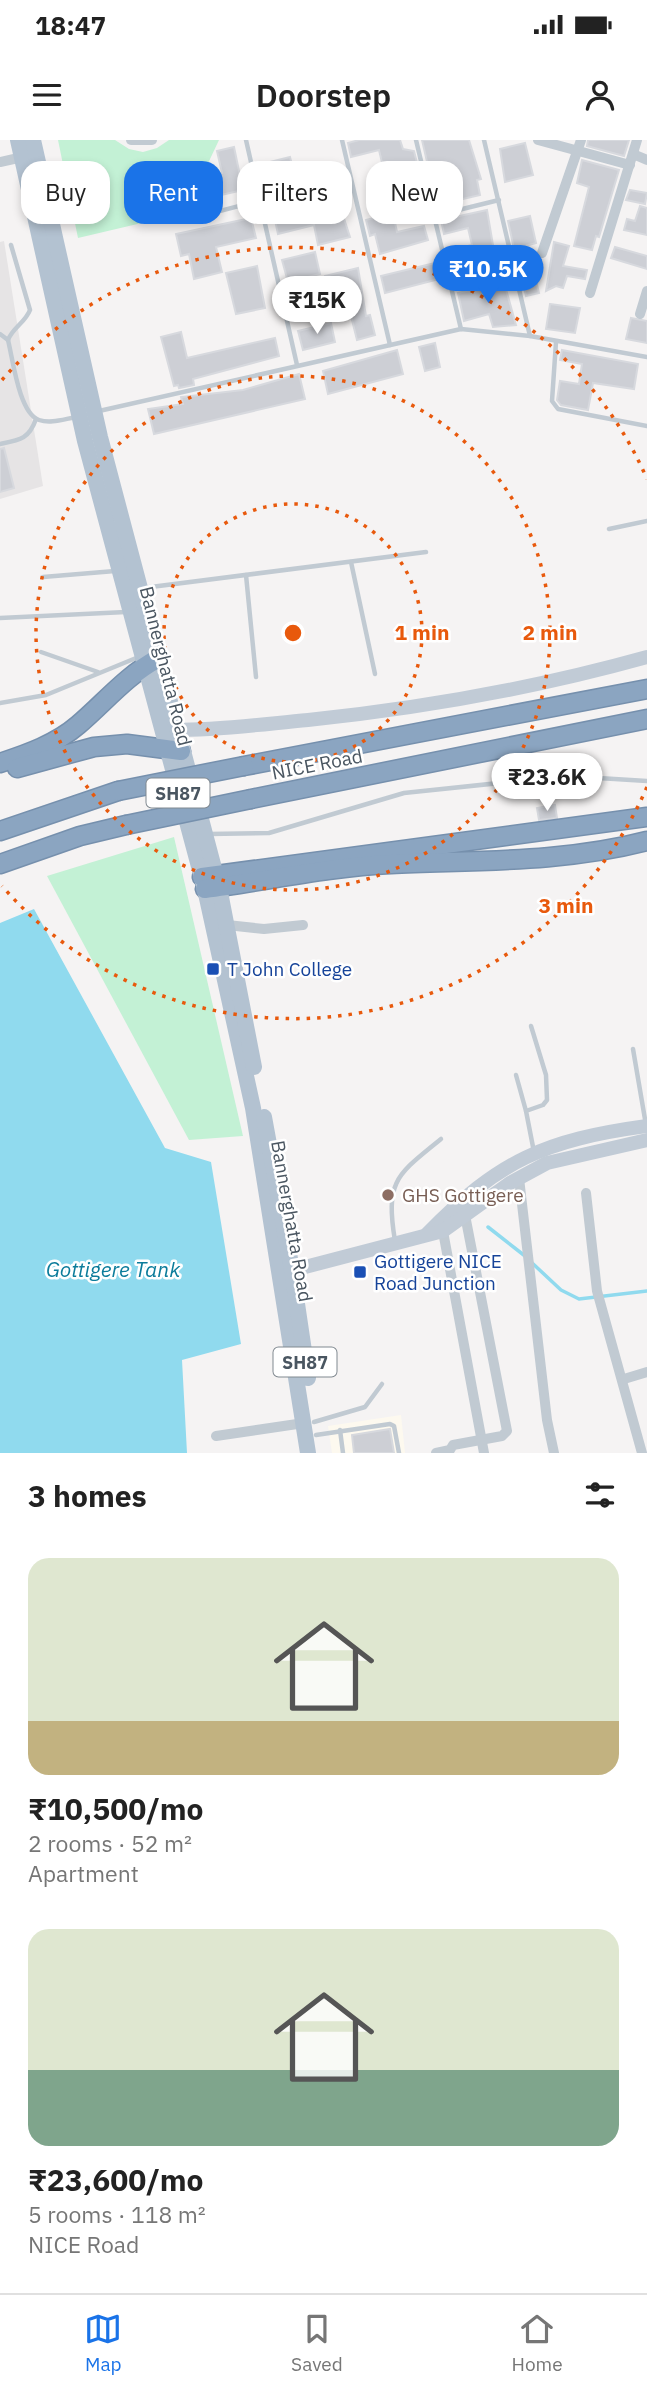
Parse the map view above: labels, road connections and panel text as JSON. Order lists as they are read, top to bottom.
{
  "streets": {
    "highway": ["NICE Road"],
    "main road": ["Bannerghatta Road", "SH87"]
  },
  "water": ["Gottigere Tank"],
  "places": {
    "transit": ["T John College", "Gottigere NICE Road Junction"],
    "other": ["GHS Gottigere"]
  },
  "page": {
    "status": "18:47",
    "header": "Doorstep",
    "chip": [
      "Buy",
      "Rent",
      "Filters",
      "New"
    ],
    "price": ["₹10.5K", "₹15K", "₹23.6K"],
    "heading": "3 homes",
    "list": [
      {
        "name": "₹10,500/mo",
        "note": "2 rooms · 52 m² · Apartment"
      },
      {
        "name": "₹23,600/mo",
        "note": "5 rooms · 118 m² · NICE Road"
      }
    ],
    "tabs": ["Map", "Saved", "Home"]
  },
  "rings": ["1 min", "2 min", "3 min"]
}
